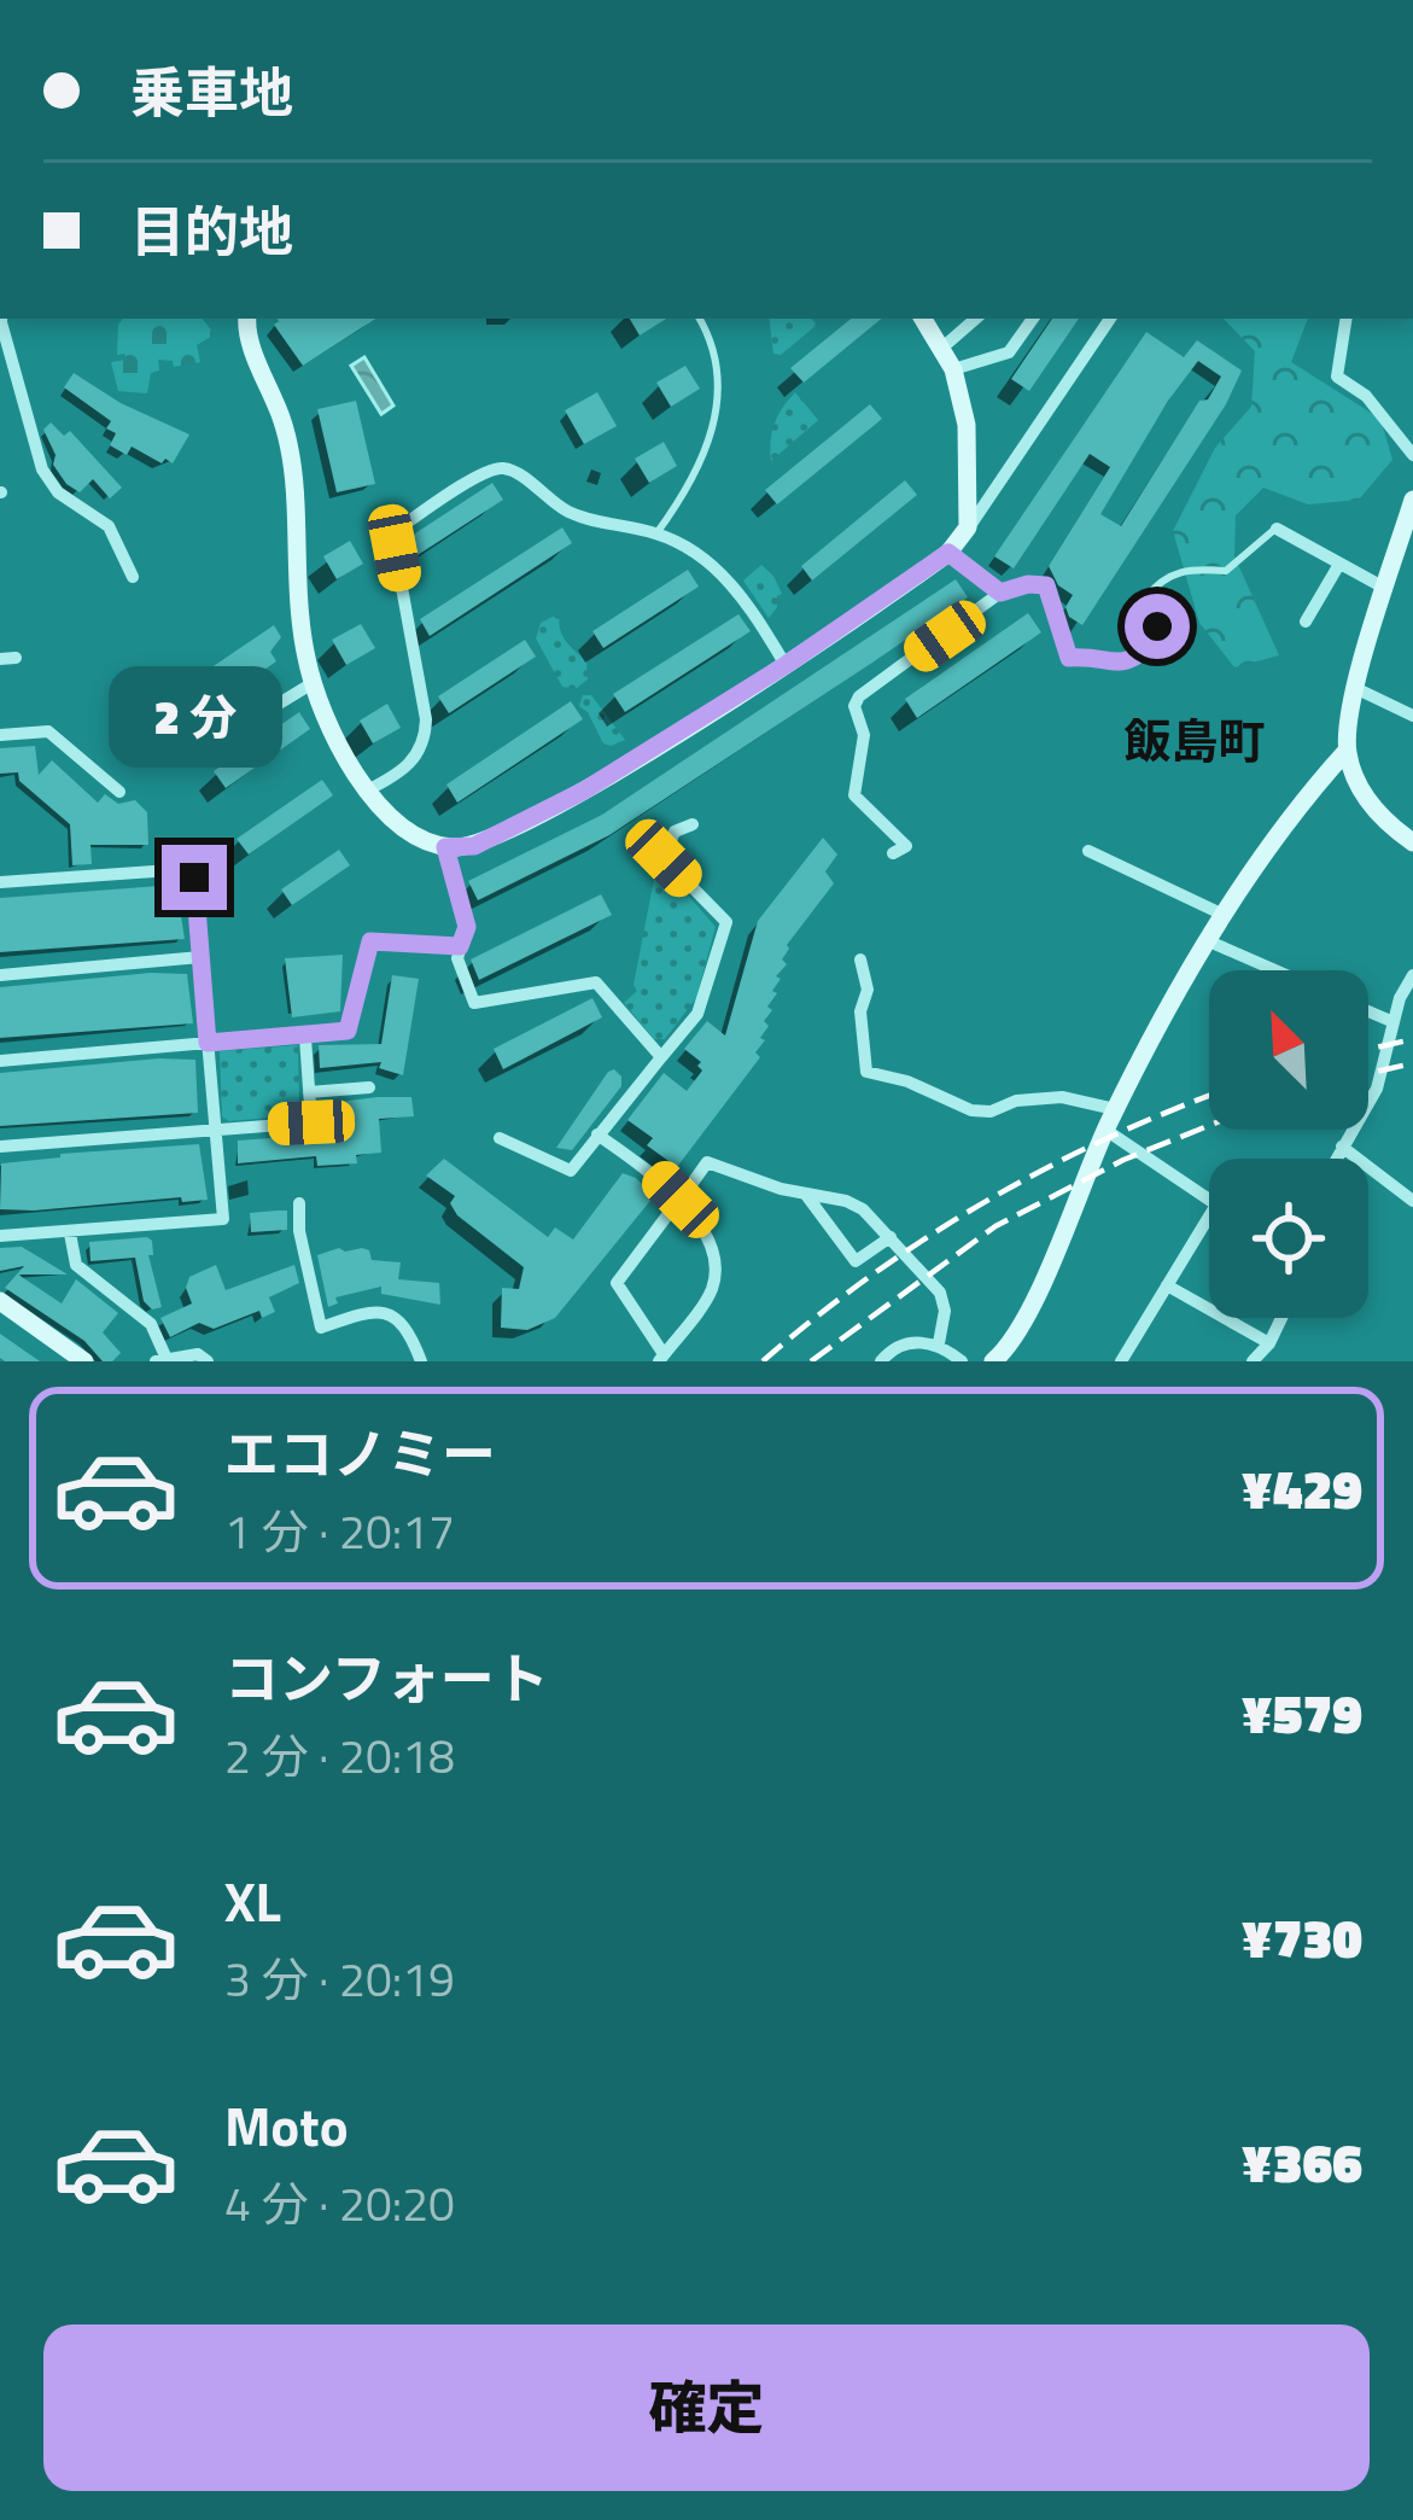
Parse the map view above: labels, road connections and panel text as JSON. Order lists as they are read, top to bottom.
{
  "districts": ["飯島町"],
  "north": "top left",
  "page": {
    "banner": ["乗車地", "目的地"],
    "bubble": "2 分",
    "list": [
      {
        "name": "エコノミー",
        "note": "1 分 · 20:17",
        "value": "¥429"
      },
      {
        "name": "コンフォート",
        "note": "2 分 · 20:18",
        "value": "¥579"
      },
      {
        "name": "XL",
        "note": "3 分 · 20:19",
        "value": "¥730"
      },
      {
        "name": "Moto",
        "note": "4 分 · 20:20",
        "value": "¥366"
      }
    ],
    "buttons": "確定"
  }
}
